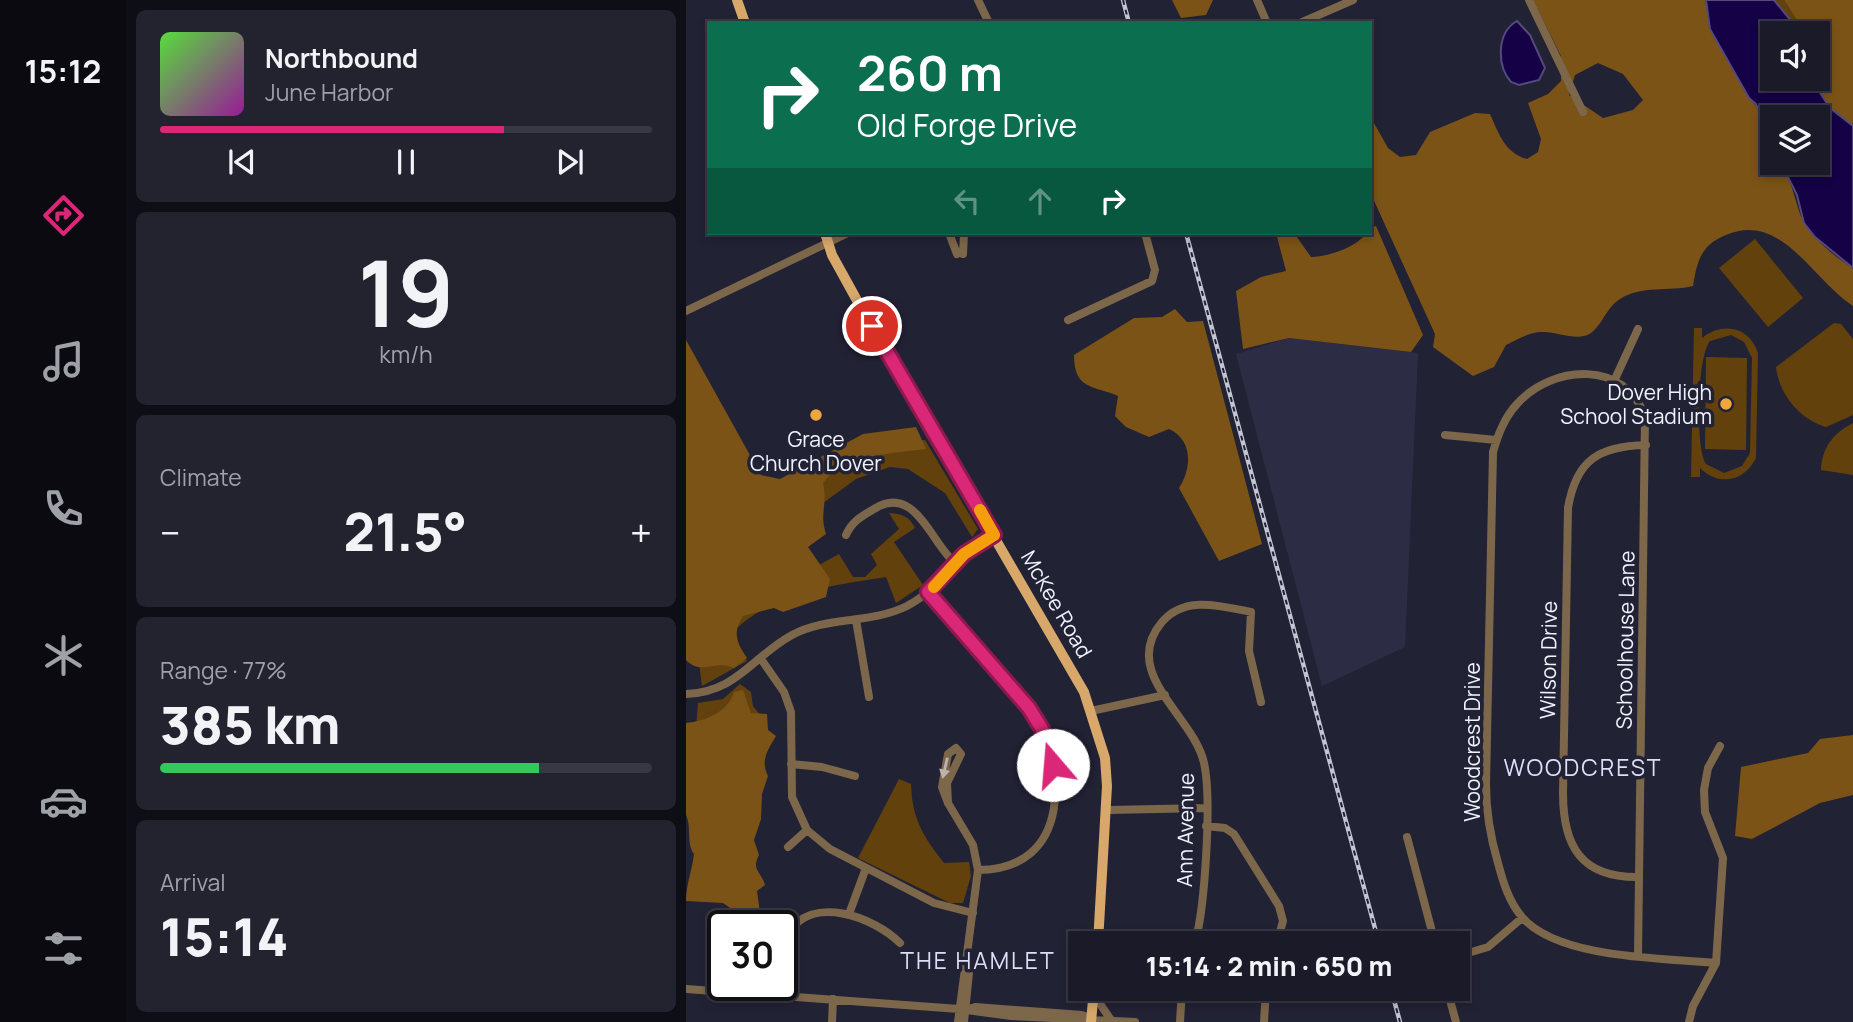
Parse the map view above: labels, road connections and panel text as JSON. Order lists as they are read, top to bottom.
{
  "streets": {
    "main road": ["McKee Road"],
    "street": [
      "Schoolhouse Lane",
      "Wilson Drive",
      "Woodcrest Drive",
      "Ann Avenue"
    ]
  },
  "crossings": [
    ["Schoolhouse Lane", "Wilson Drive"],
    ["Schoolhouse Lane", "Woodcrest Drive"]
  ],
  "districts": ["WOODCREST", "THE HAMLET"],
  "places": ["Dover High School Stadium", "Grace Church Dover"],
  "page": {
    "tabs": "15:12",
    "turn": ["260 m", "Old Forge Drive"],
    "song": ["Northbound", "June Harbor"],
    "tile": [
      ["19", "km/h"],
      "Climate",
      ["Range · 77%", "385 km"],
      ["Arrival", "15:14"]
    ],
    "heat": ["−", "21.5°", "+"],
    "limit": "30",
    "trip": "15:14 · 2 min · 650 m"
  }
}
